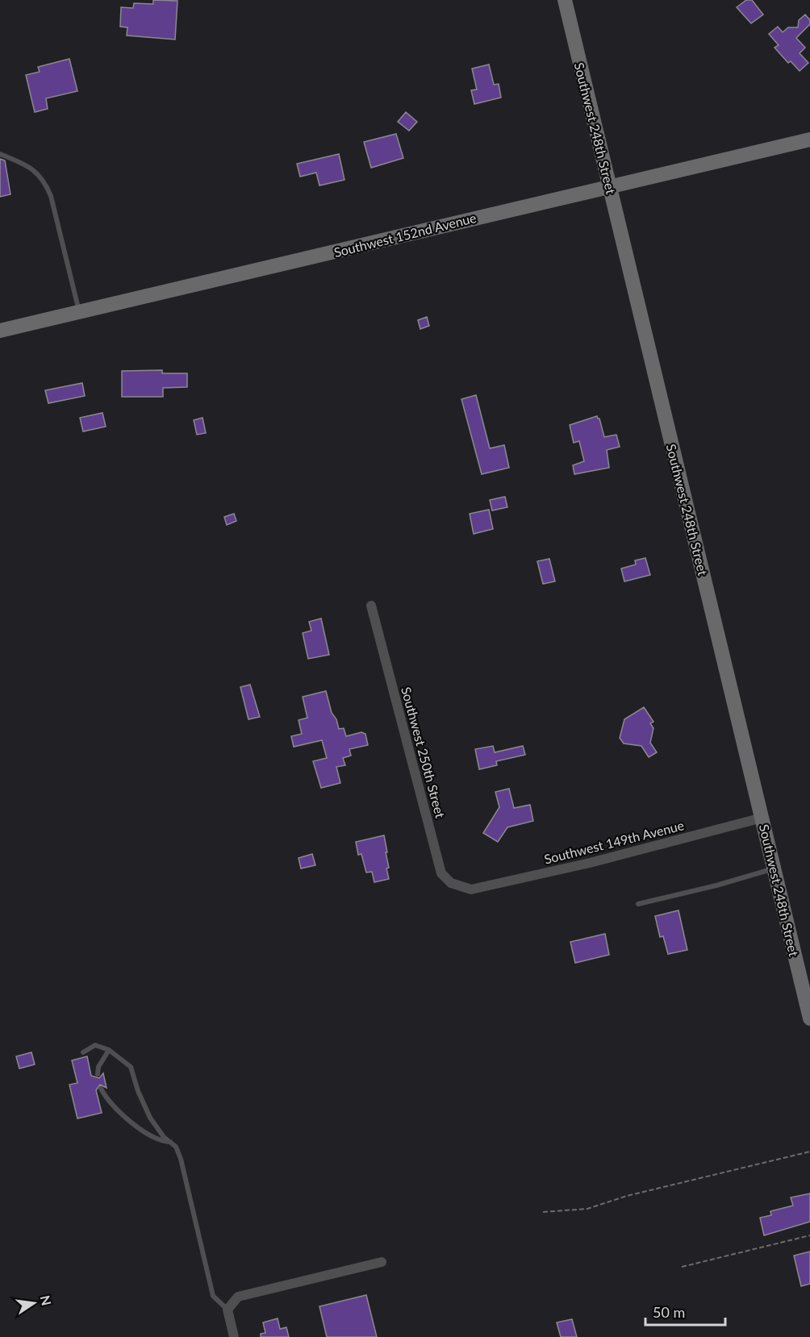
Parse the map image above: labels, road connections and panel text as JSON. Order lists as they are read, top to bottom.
{
  "streets": {
    "street": [
      "Southwest 248th Street",
      "Southwest 152nd Avenue",
      "Southwest 250th Street",
      "Southwest 149th Avenue"
    ]
  },
  "crossings": [
    ["Southwest 248th Street", "Southwest 152nd Avenue"],
    ["Southwest 248th Street", "Southwest 149th Avenue"],
    ["Southwest 250th Street", "Southwest 149th Avenue"]
  ],
  "scale_bar": "50 m",
  "north": "right"
}
